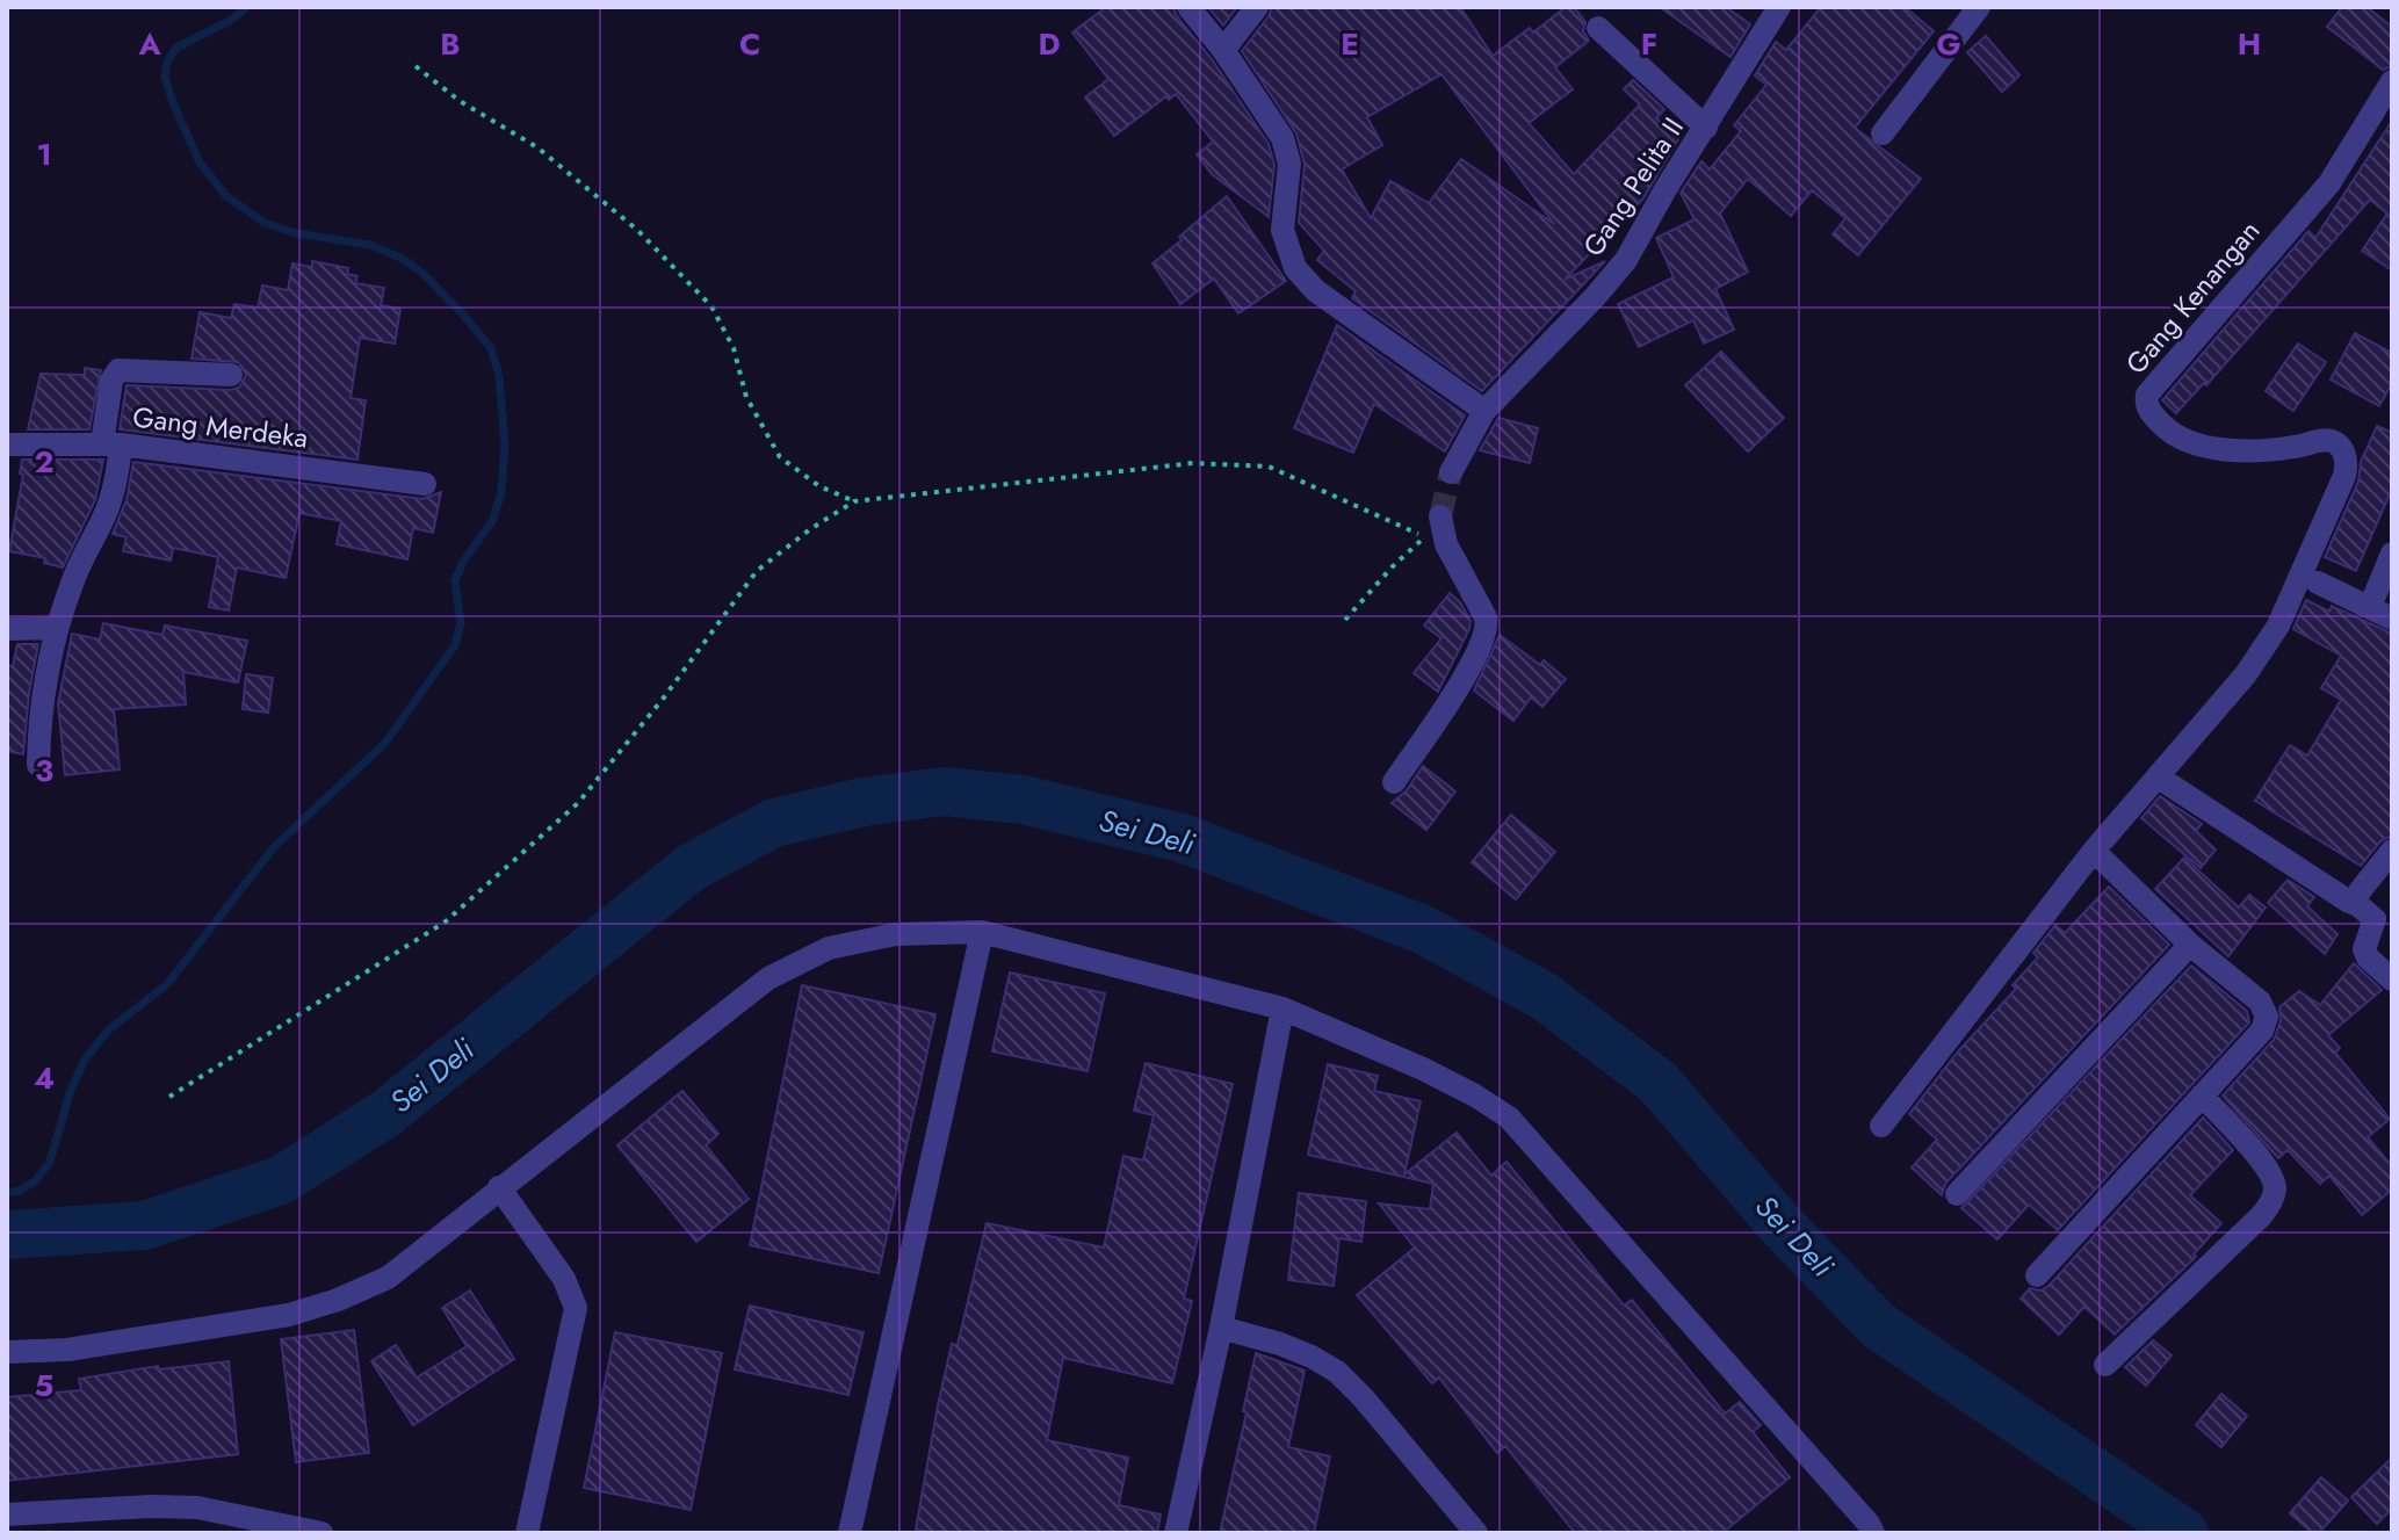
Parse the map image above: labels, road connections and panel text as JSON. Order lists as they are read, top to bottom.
{
  "streets": {
    "street": ["Gang Pelita II", "Gang Kenangan", "Gang Merdeka"]
  },
  "water": ["Sei Deli"],
  "grid": {
    "columns": [
      "A",
      "B",
      "C",
      "D",
      "E",
      "F",
      "G",
      "H"
    ],
    "rows": [
      "1",
      "2",
      "3",
      "4",
      "5"
    ]
  }
}
